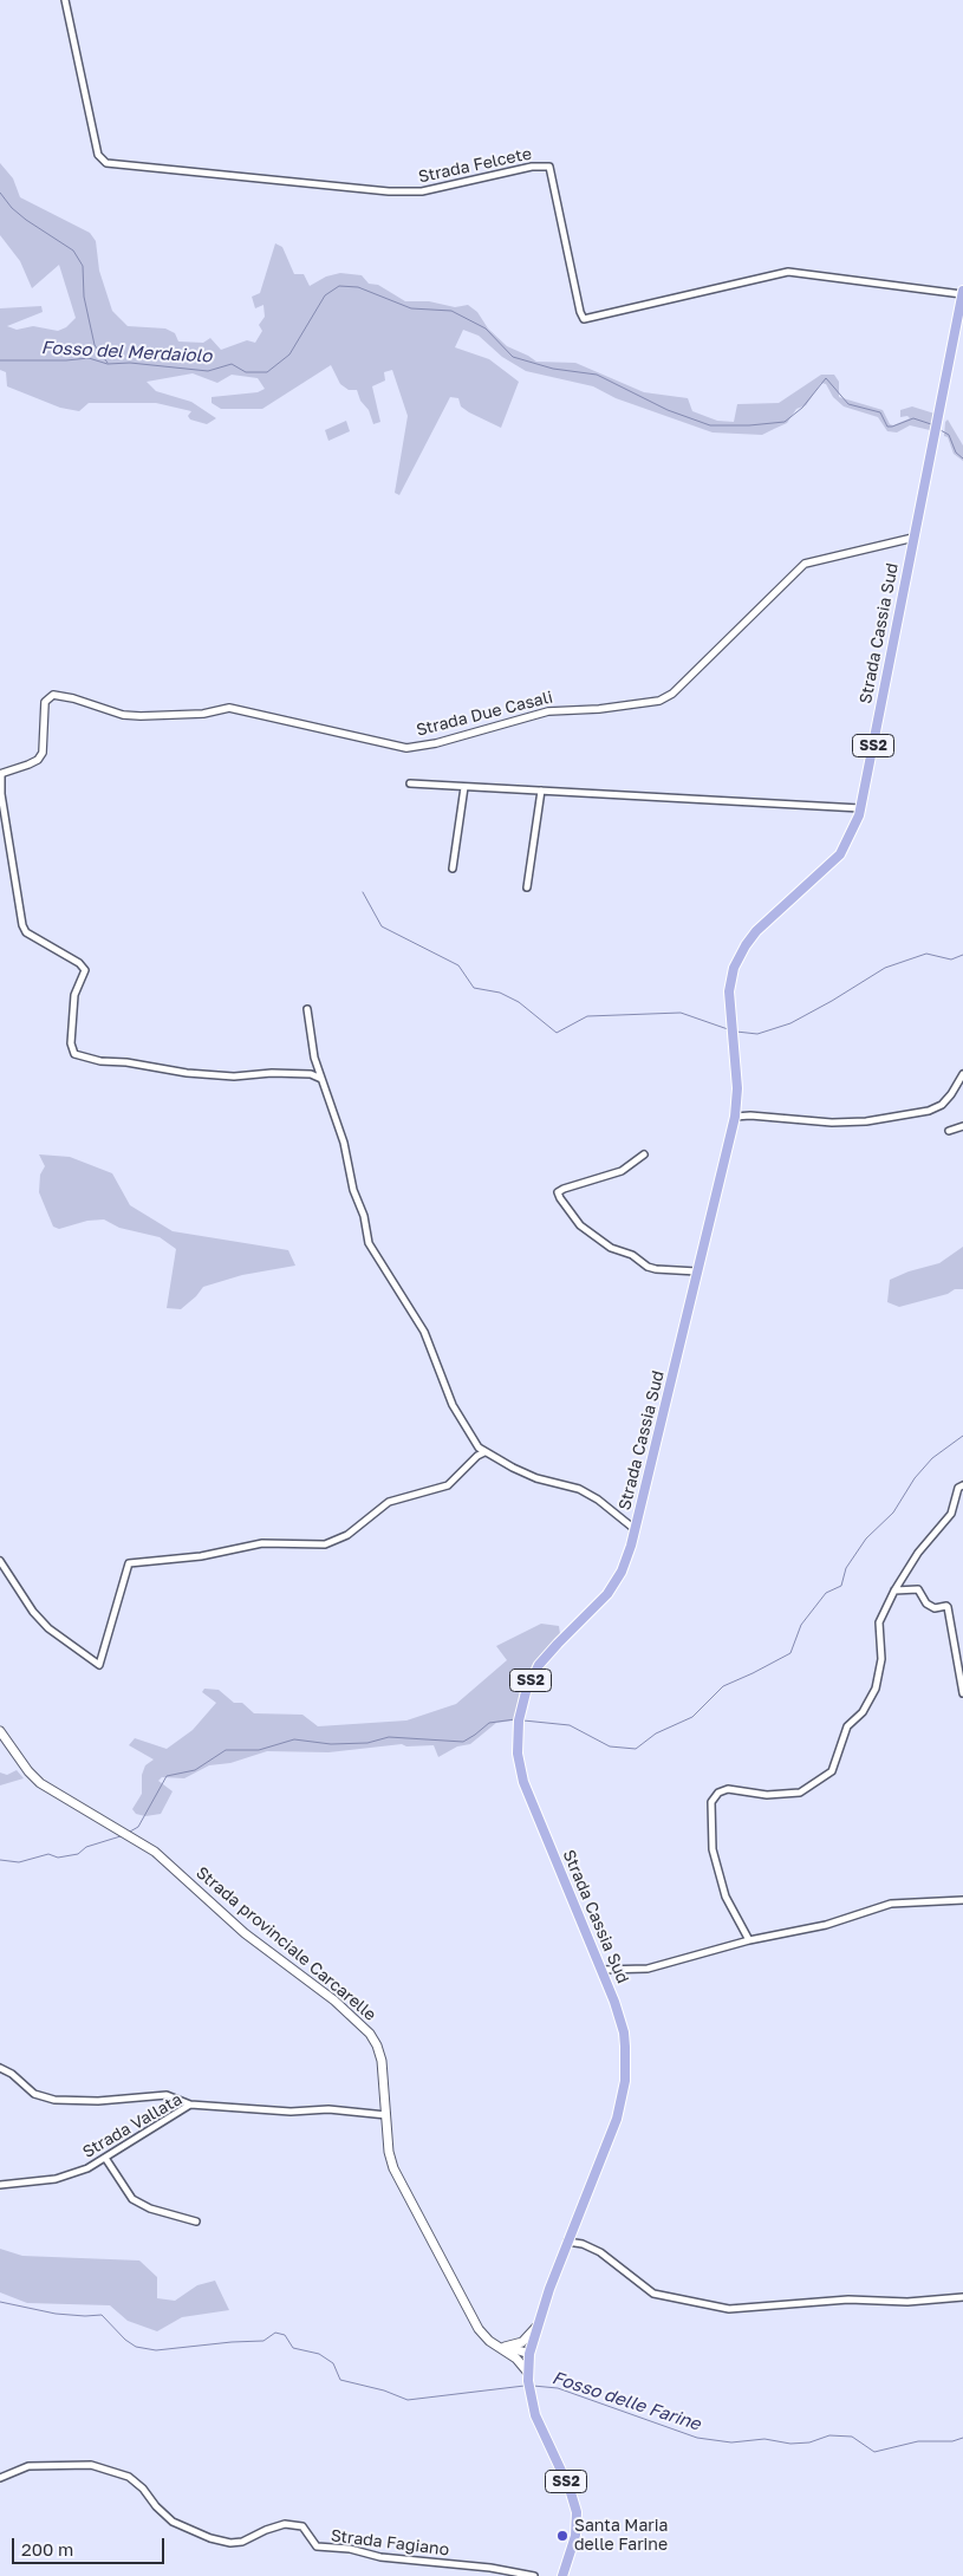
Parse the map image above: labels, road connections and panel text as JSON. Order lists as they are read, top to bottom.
{
  "streets": {
    "main road": ["Strada Cassia Sud", "SS2", "Strada provinciale Carcarelle"],
    "street": [
      "Strada Felcete",
      "Strada Due Casali",
      "Strada Vallata",
      "Strada Fagiano"
    ]
  },
  "crossings": [
    ["Strada Felcete", "Strada Cassia Sud"],
    ["Strada Cassia Sud", "Strada Due Casali"],
    ["Strada provinciale Carcarelle", "Strada Vallata"]
  ],
  "water": ["Fosso del Merdaiolo", "Fosso delle Farine"],
  "places": ["Santa Maria delle Farine"],
  "scale_bar": "200 m"
}
